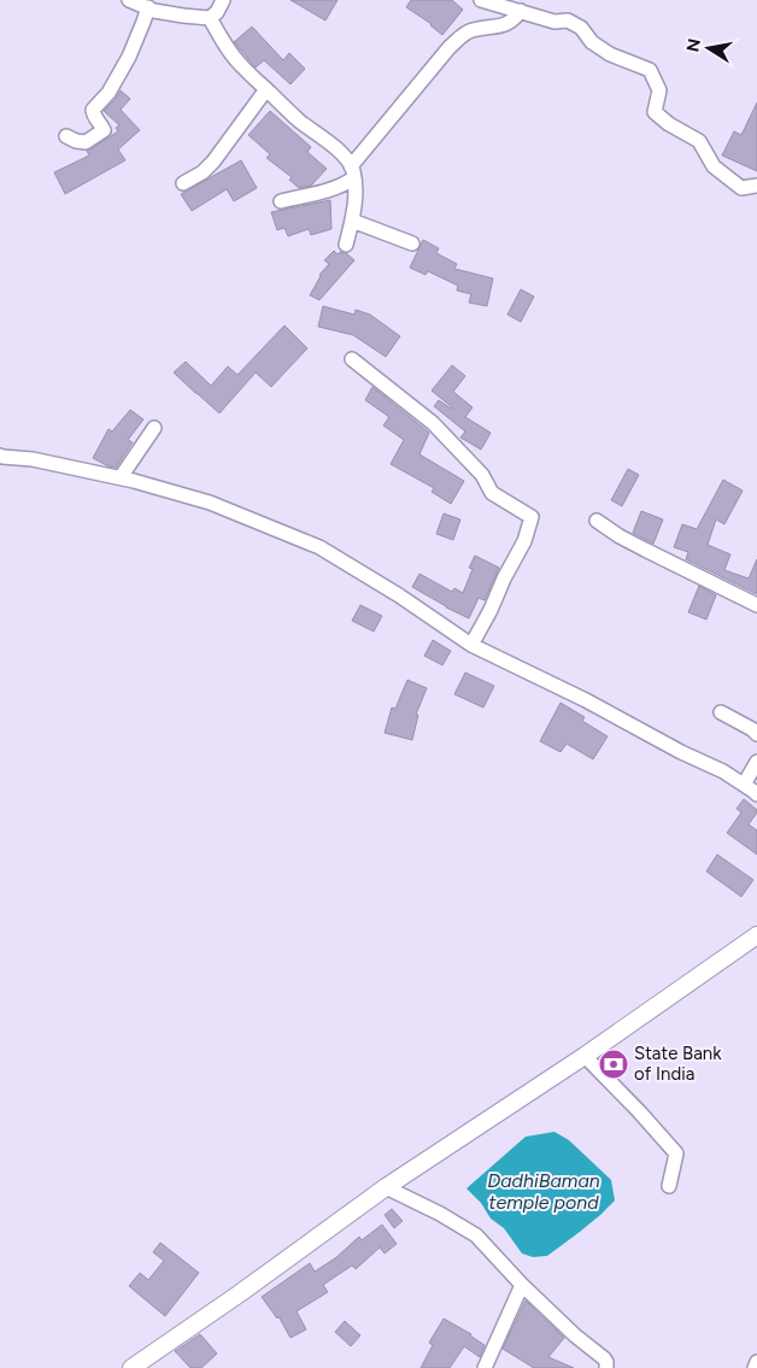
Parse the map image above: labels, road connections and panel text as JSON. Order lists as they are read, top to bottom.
{
  "water": ["DadhiBaman temple pond"],
  "places": {
    "bank": ["State Bank of India"]
  },
  "north": "left"
}
